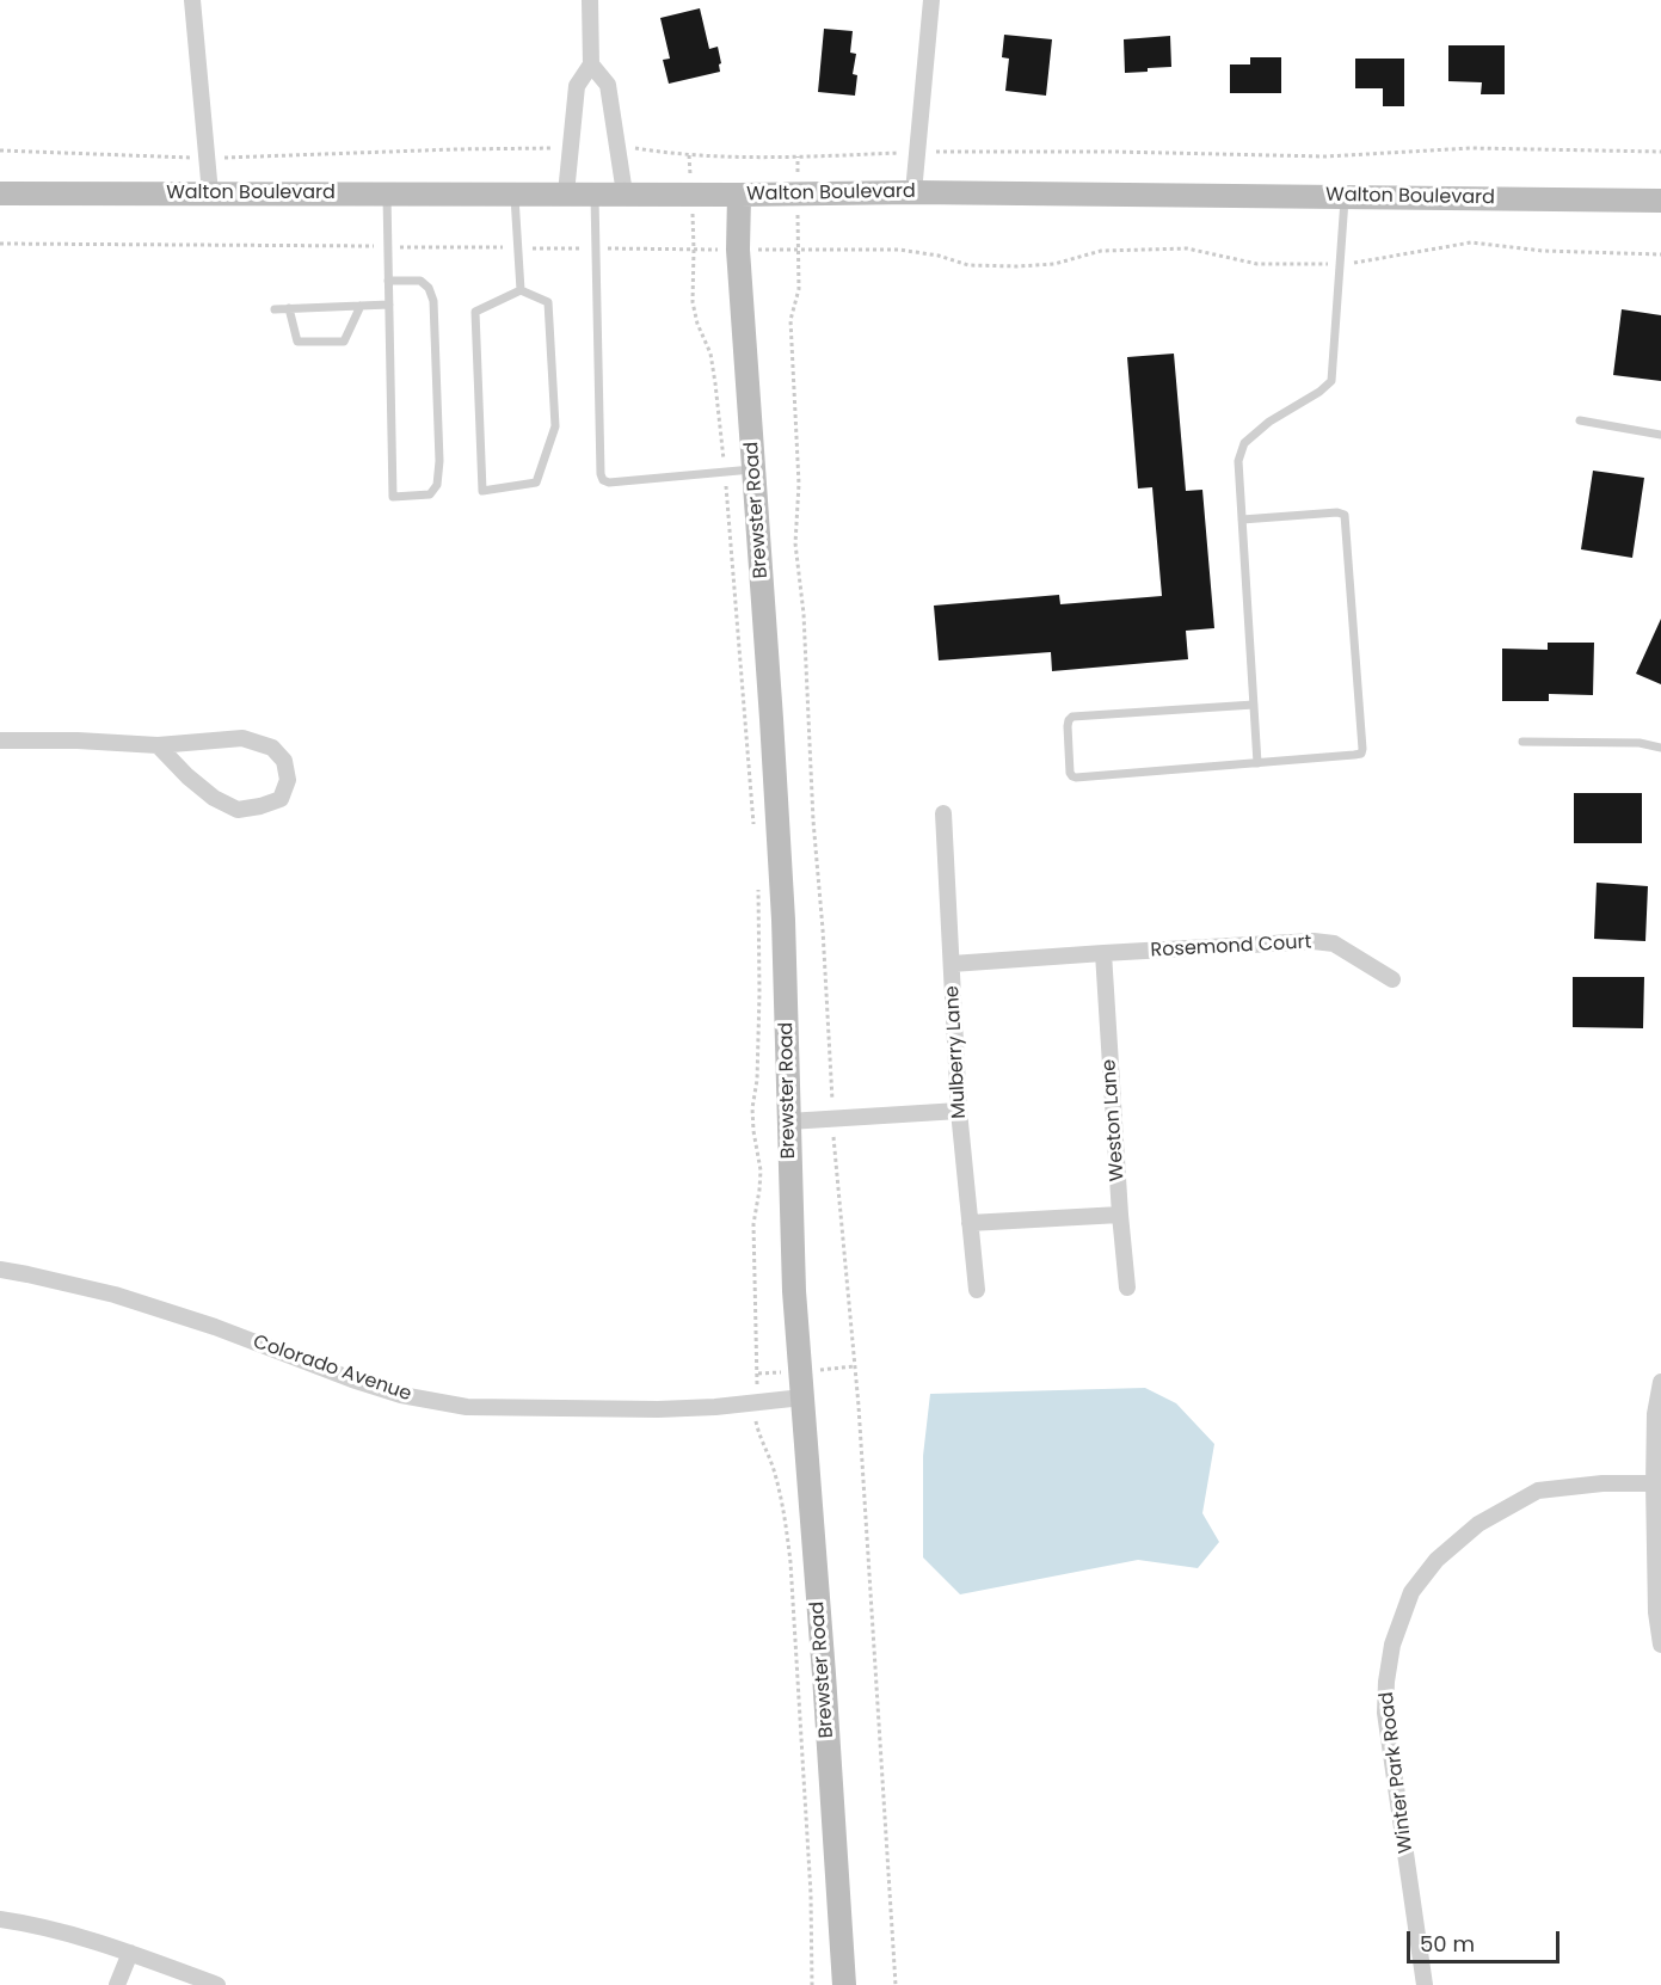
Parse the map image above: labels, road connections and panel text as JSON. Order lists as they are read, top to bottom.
{
  "streets": {
    "street": [
      "Walton Boulevard",
      "Brewster Road",
      "Rosemond Court",
      "Mulberry Lane",
      "Weston Lane",
      "Colorado Avenue",
      "Winter Park Road"
    ]
  },
  "crossings": [
    ["Walton Boulevard", "Brewster Road"],
    ["Brewster Road", "Colorado Avenue"],
    ["Rosemond Court", "Mulberry Lane"],
    ["Rosemond Court", "Weston Lane"]
  ],
  "scale_bar": "50 m"
}
